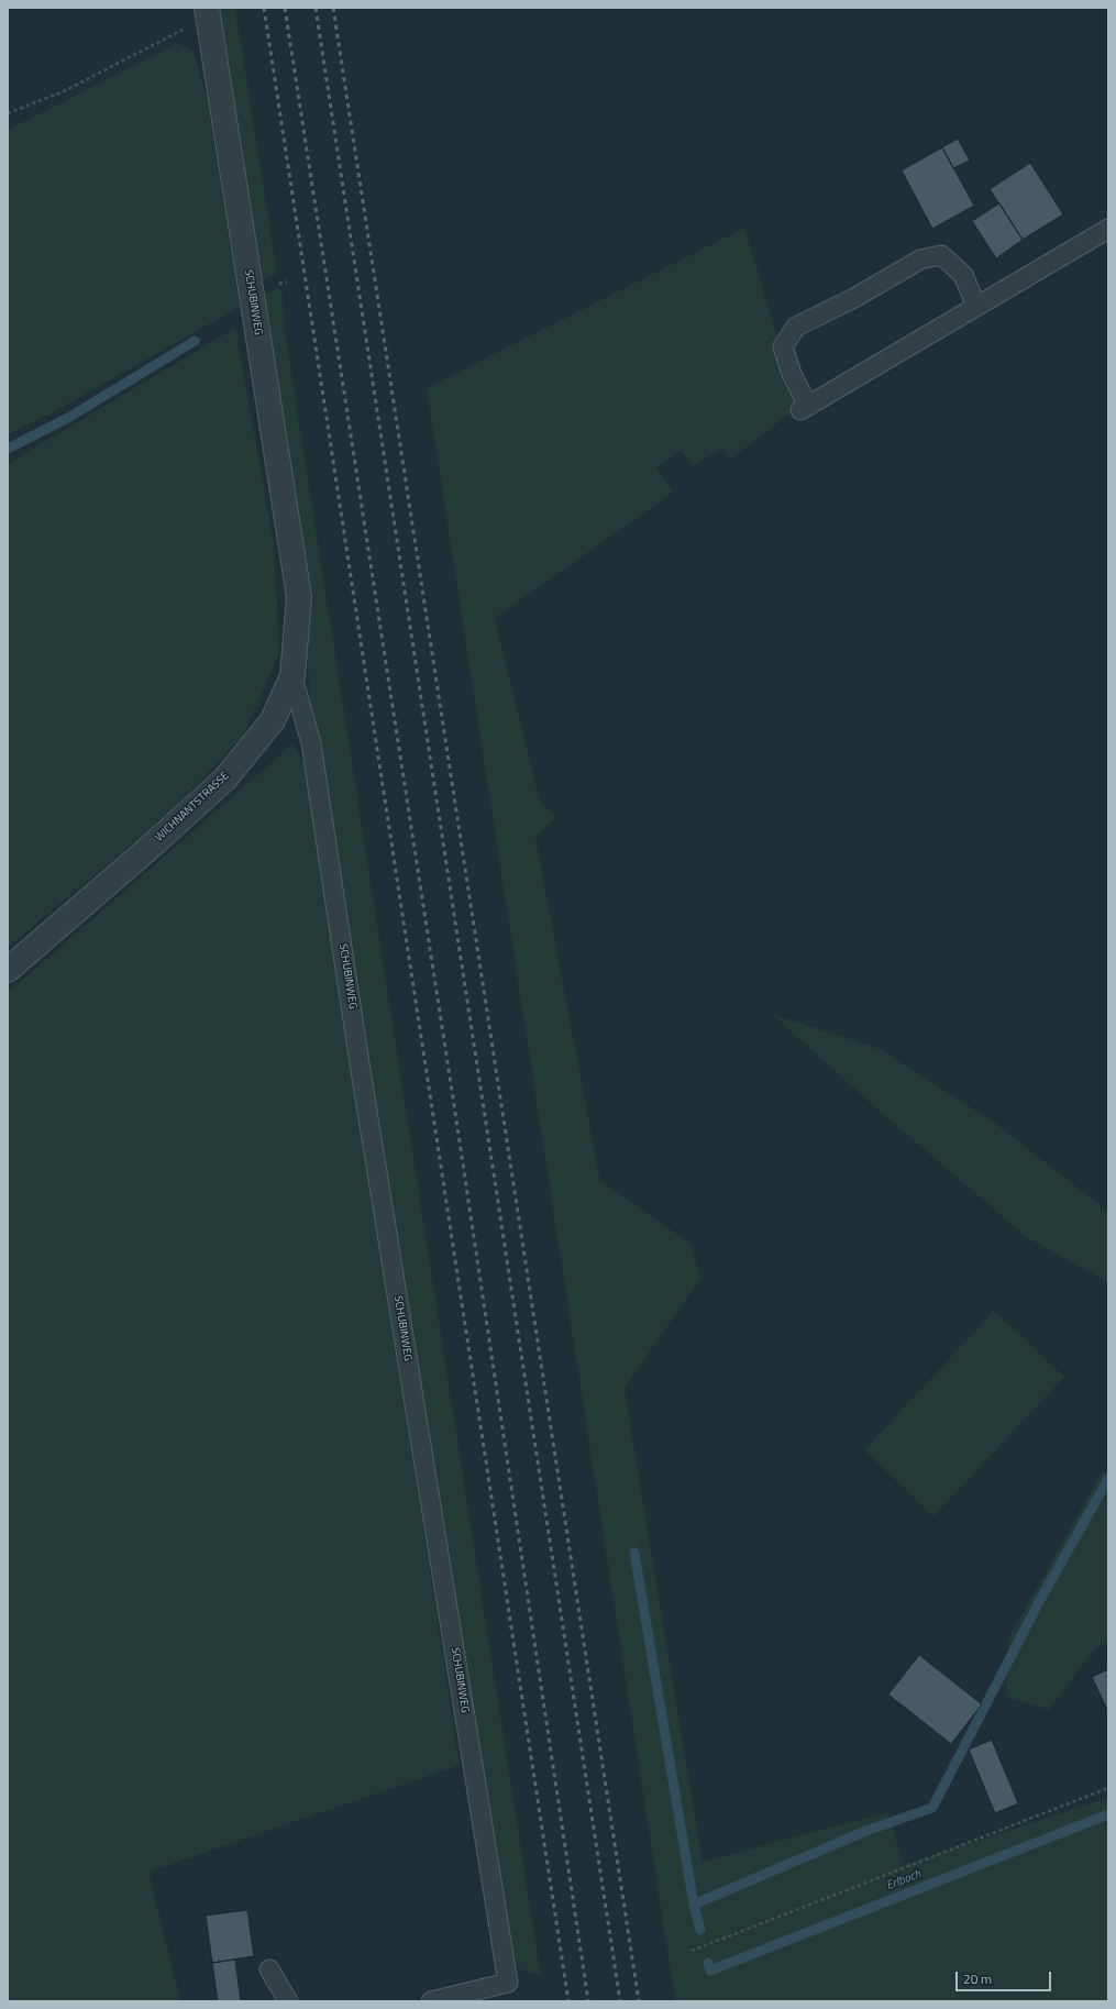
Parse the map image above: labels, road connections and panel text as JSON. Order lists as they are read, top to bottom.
{
  "streets": {
    "street": ["SCHUBINWEG", "WICHNANTSTRASSE"]
  },
  "crossings": [
    ["SCHUBINWEG", "WICHNANTSTRASSE"]
  ],
  "water": ["Erlbach"],
  "scale_bar": "20 m"
}
